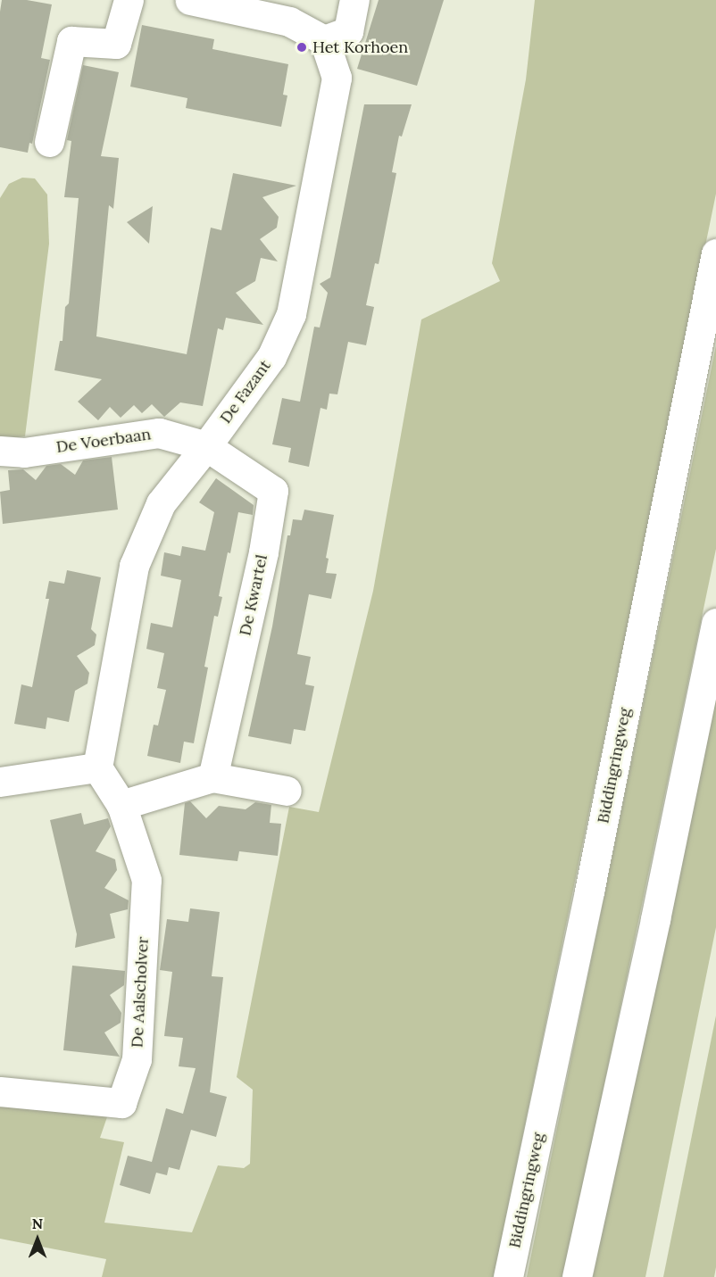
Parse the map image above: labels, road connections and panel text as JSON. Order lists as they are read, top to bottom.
{
  "streets": {
    "street": [
      "De Fazant",
      "De Voerbaan",
      "De Kwartel",
      "Biddingringweg",
      "De Aalscholver"
    ]
  },
  "crossings": [
    ["De Fazant", "De Voerbaan"],
    ["De Fazant", "De Kwartel"],
    ["De Fazant", "De Aalscholver"],
    ["De Voerbaan", "De Kwartel"]
  ],
  "places": ["Het Korhoen"],
  "north": "top"
}
